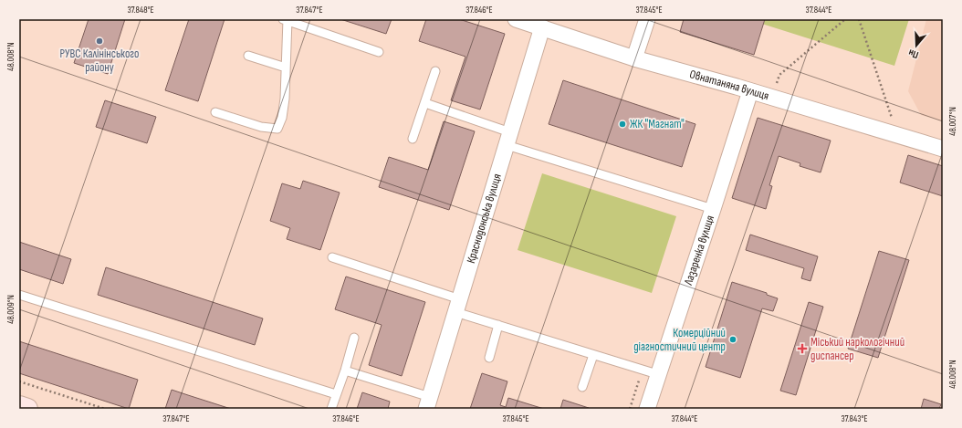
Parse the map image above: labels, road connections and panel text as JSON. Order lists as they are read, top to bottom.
{
  "streets": {
    "street": ["Овнатаняна вулиця", "Краснодонська вулиця", "Лазаренка вулиця"]
  },
  "crossings": [
    ["Овнатаняна вулиця", "Краснодонська вулиця"],
    ["Овнатаняна вулиця", "Лазаренка вулиця"]
  ],
  "places": {
    "other": ["РУВС Калінінського району", "ЖК \"Магнат\"", "Комерційний діагностичний центр"],
    "health": ["Міський наркологічний диспансер"]
  },
  "north": "bottom",
  "coordinates": [
    "37.848°E",
    "37.847°E",
    "37.846°E",
    "37.845°E",
    "37.844°E",
    "48.008°N",
    "48.007°N",
    "48.009°N",
    "37.843°E"
  ]
}
